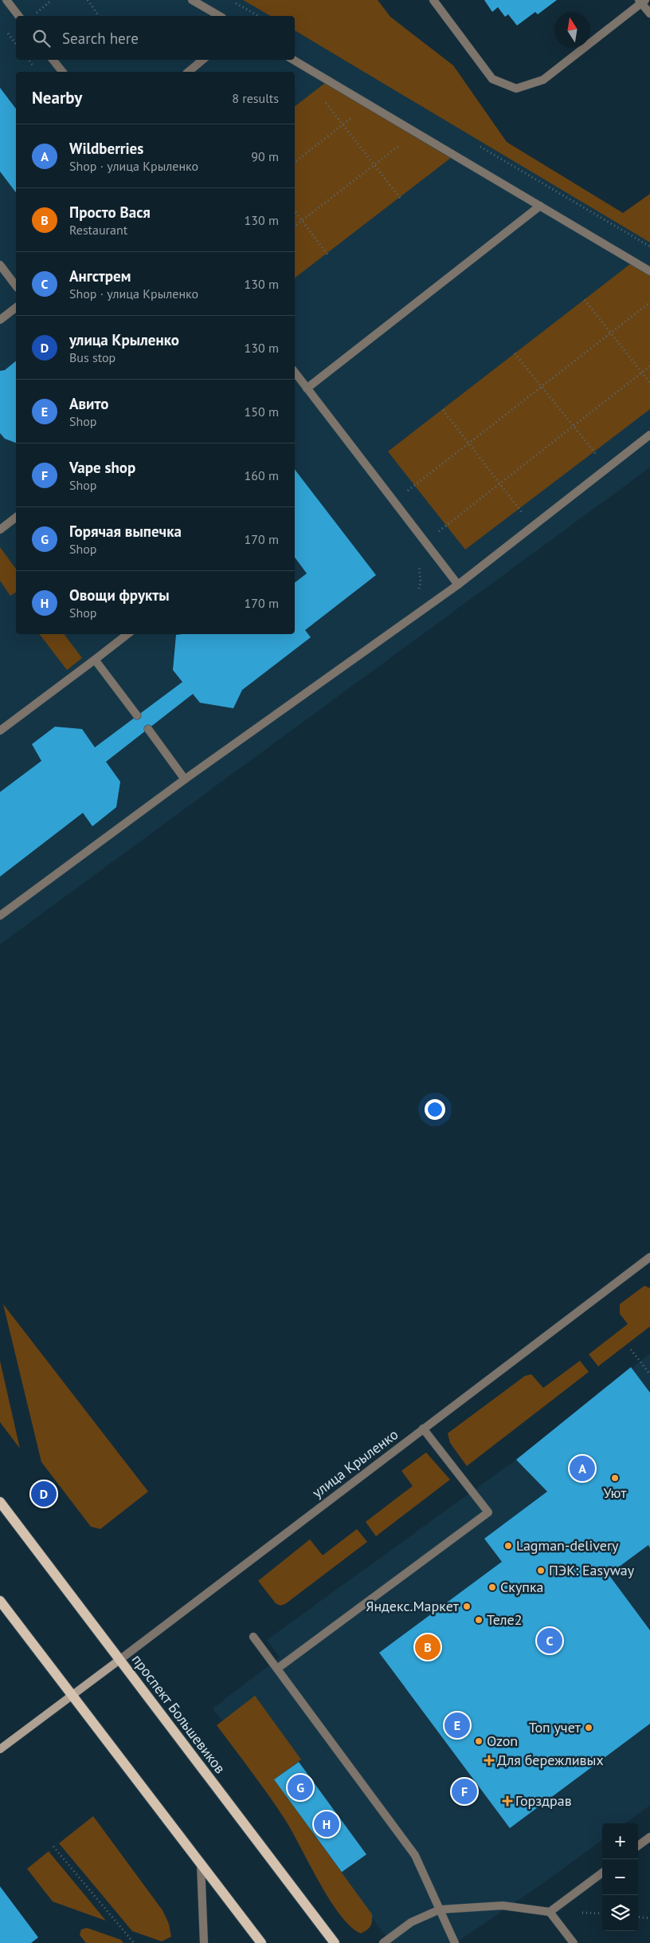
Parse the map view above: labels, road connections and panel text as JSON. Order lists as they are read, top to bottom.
{
  "streets": {
    "main road": ["проспект Большевиков"],
    "street": ["улица Крыленко"]
  },
  "crossings": [
    ["улица Крыленко", "проспект Большевиков"]
  ],
  "places": {
    "other": [
      "Уют",
      "Lagman-delivery",
      "ПЭК: Easyway",
      "Скупка",
      "Яндекс.Маркет",
      "Теле2",
      "Топ учет",
      "Ozon"
    ],
    "health": ["Для бережливых", "Горздрав"]
  },
  "north": "top",
  "page": {
    "search": "Search here",
    "heading": ["Nearby", "8 results"],
    "list": [
      {
        "mark": "A",
        "name": "Wildberries",
        "note": "Shop · улица Крыленко",
        "value": "90 m"
      },
      {
        "mark": "B",
        "name": "Просто Вася",
        "note": "Restaurant",
        "value": "130 m"
      },
      {
        "mark": "C",
        "name": "Ангстрем",
        "note": "Shop · улица Крыленко",
        "value": "130 m"
      },
      {
        "mark": "D",
        "name": "улица Крыленко",
        "note": "Bus stop",
        "value": "130 m"
      },
      {
        "mark": "E",
        "name": "Авито",
        "note": "Shop",
        "value": "150 m"
      },
      {
        "mark": "F",
        "name": "Vape shop",
        "note": "Shop",
        "value": "160 m"
      },
      {
        "mark": "G",
        "name": "Горячая выпечка",
        "note": "Shop",
        "value": "170 m"
      },
      {
        "mark": "H",
        "name": "Овощи фрукты",
        "note": "Shop",
        "value": "170 m"
      }
    ],
    "pins": [
      "A",
      "D",
      "C",
      "B",
      "E",
      "G",
      "F",
      "H"
    ],
    "map_buttons": ["+", "−"]
  }
}
